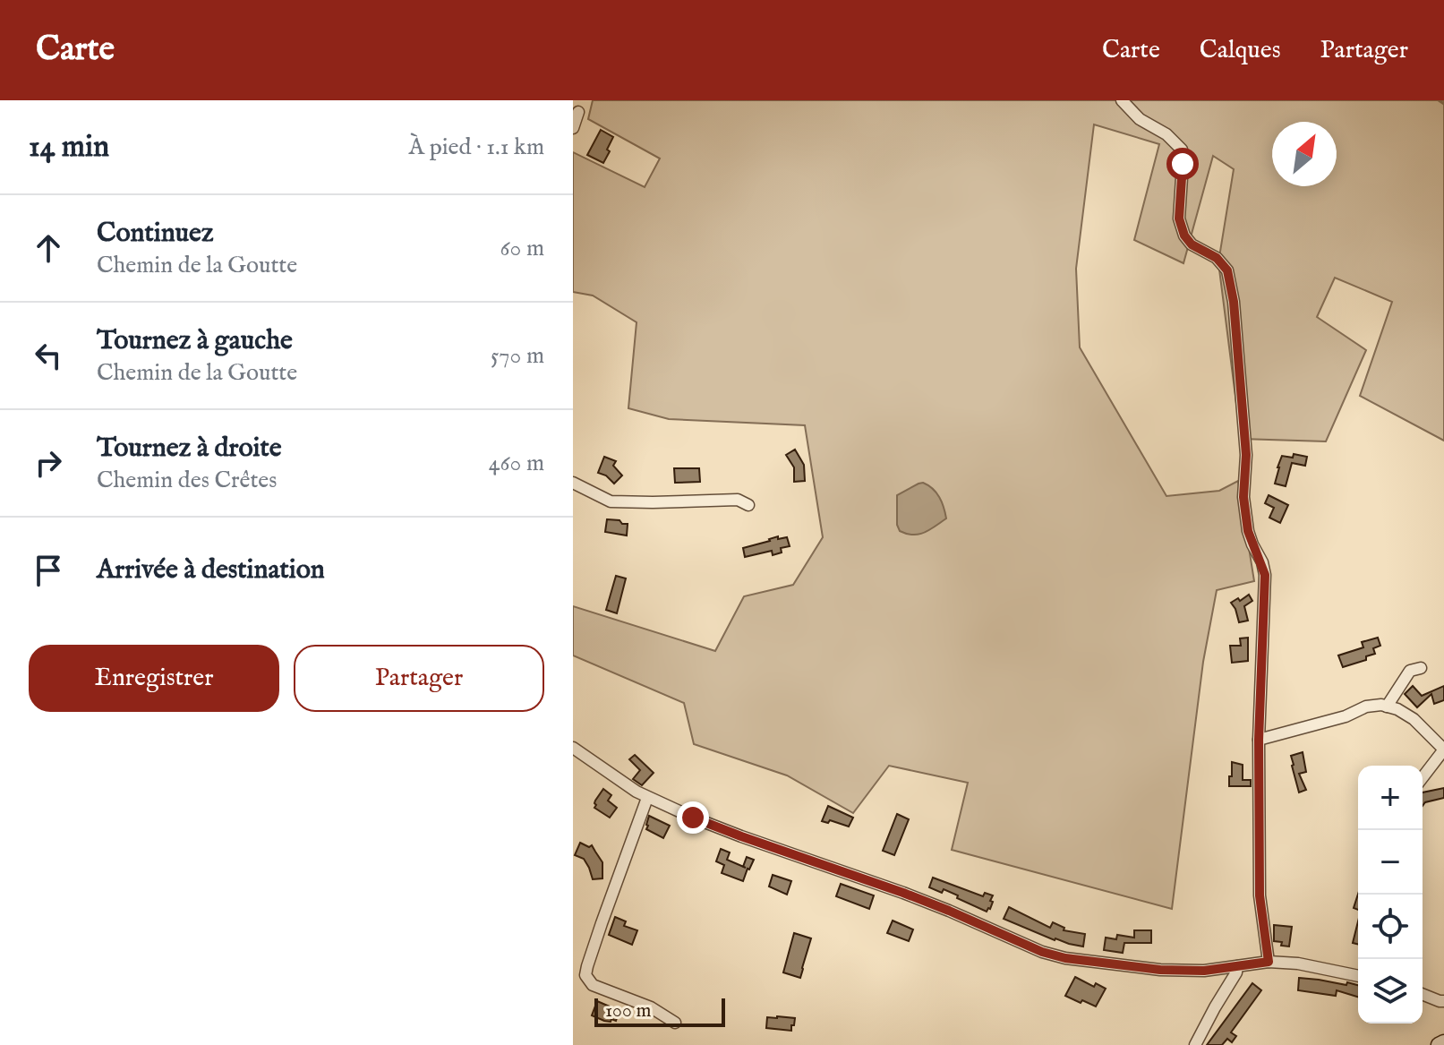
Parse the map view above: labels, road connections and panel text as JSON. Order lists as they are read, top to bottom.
{
  "scale_bar": "100 m",
  "north": "top right",
  "page": {
    "header": "Carte",
    "nav": ["Carte", "Calques", "Partager"],
    "heading": ["14 min", "À pied · 1.1 km"],
    "list": [
      ["Continuez", "Chemin de la Goutte", "60 m"],
      ["Tournez à gauche", "Chemin de la Goutte", "570 m"],
      ["Tournez à droite", "Chemin des Crêtes", "460 m"],
      "Arrivée à destination"
    ],
    "buttons": ["Enregistrer", "Partager"],
    "map_buttons": ["+", "−"],
    "scale": "100 m"
  }
}
